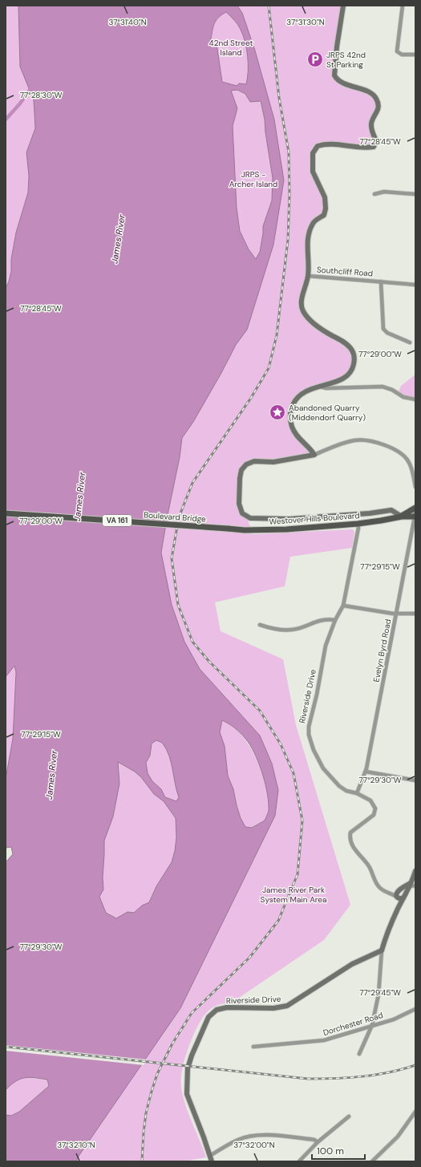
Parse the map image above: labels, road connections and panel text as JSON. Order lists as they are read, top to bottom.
{
  "streets": {
    "main road": ["Boulevard Bridge", "Westover Hills Boulevard", "VA 161"],
    "street": [
      "Southcliff Road",
      "Evelyn Byrd Road",
      "Riverside Drive",
      "Dorchester Road"
    ]
  },
  "crossings": [
    ["Boulevard Bridge", "Westover Hills Boulevard"],
    ["Westover Hills Boulevard", "Evelyn Byrd Road"],
    ["Westover Hills Boulevard", "Riverside Drive"],
    ["Evelyn Byrd Road", "Riverside Drive"]
  ],
  "water": ["James River"],
  "parks": ["42nd Street Island", "JRPS - Archer Island", "James River Park System Main Area"],
  "places": {
    "parking": ["JRPS 42nd St Parking"],
    "place": ["Abandoned Quarry (Middendorf Quarry)"]
  },
  "scale_bar": "100 m",
  "coordinates": [
    "37°31'40\"N",
    "37°31'30\"N",
    "77°28'30\"W",
    "77°28'45\"W",
    "77°29'00\"W",
    "77°29'15\"W",
    "77°29'30\"W",
    "77°29'45\"W",
    "37°32'10\"N",
    "37°32'00\"N"
  ]
}
